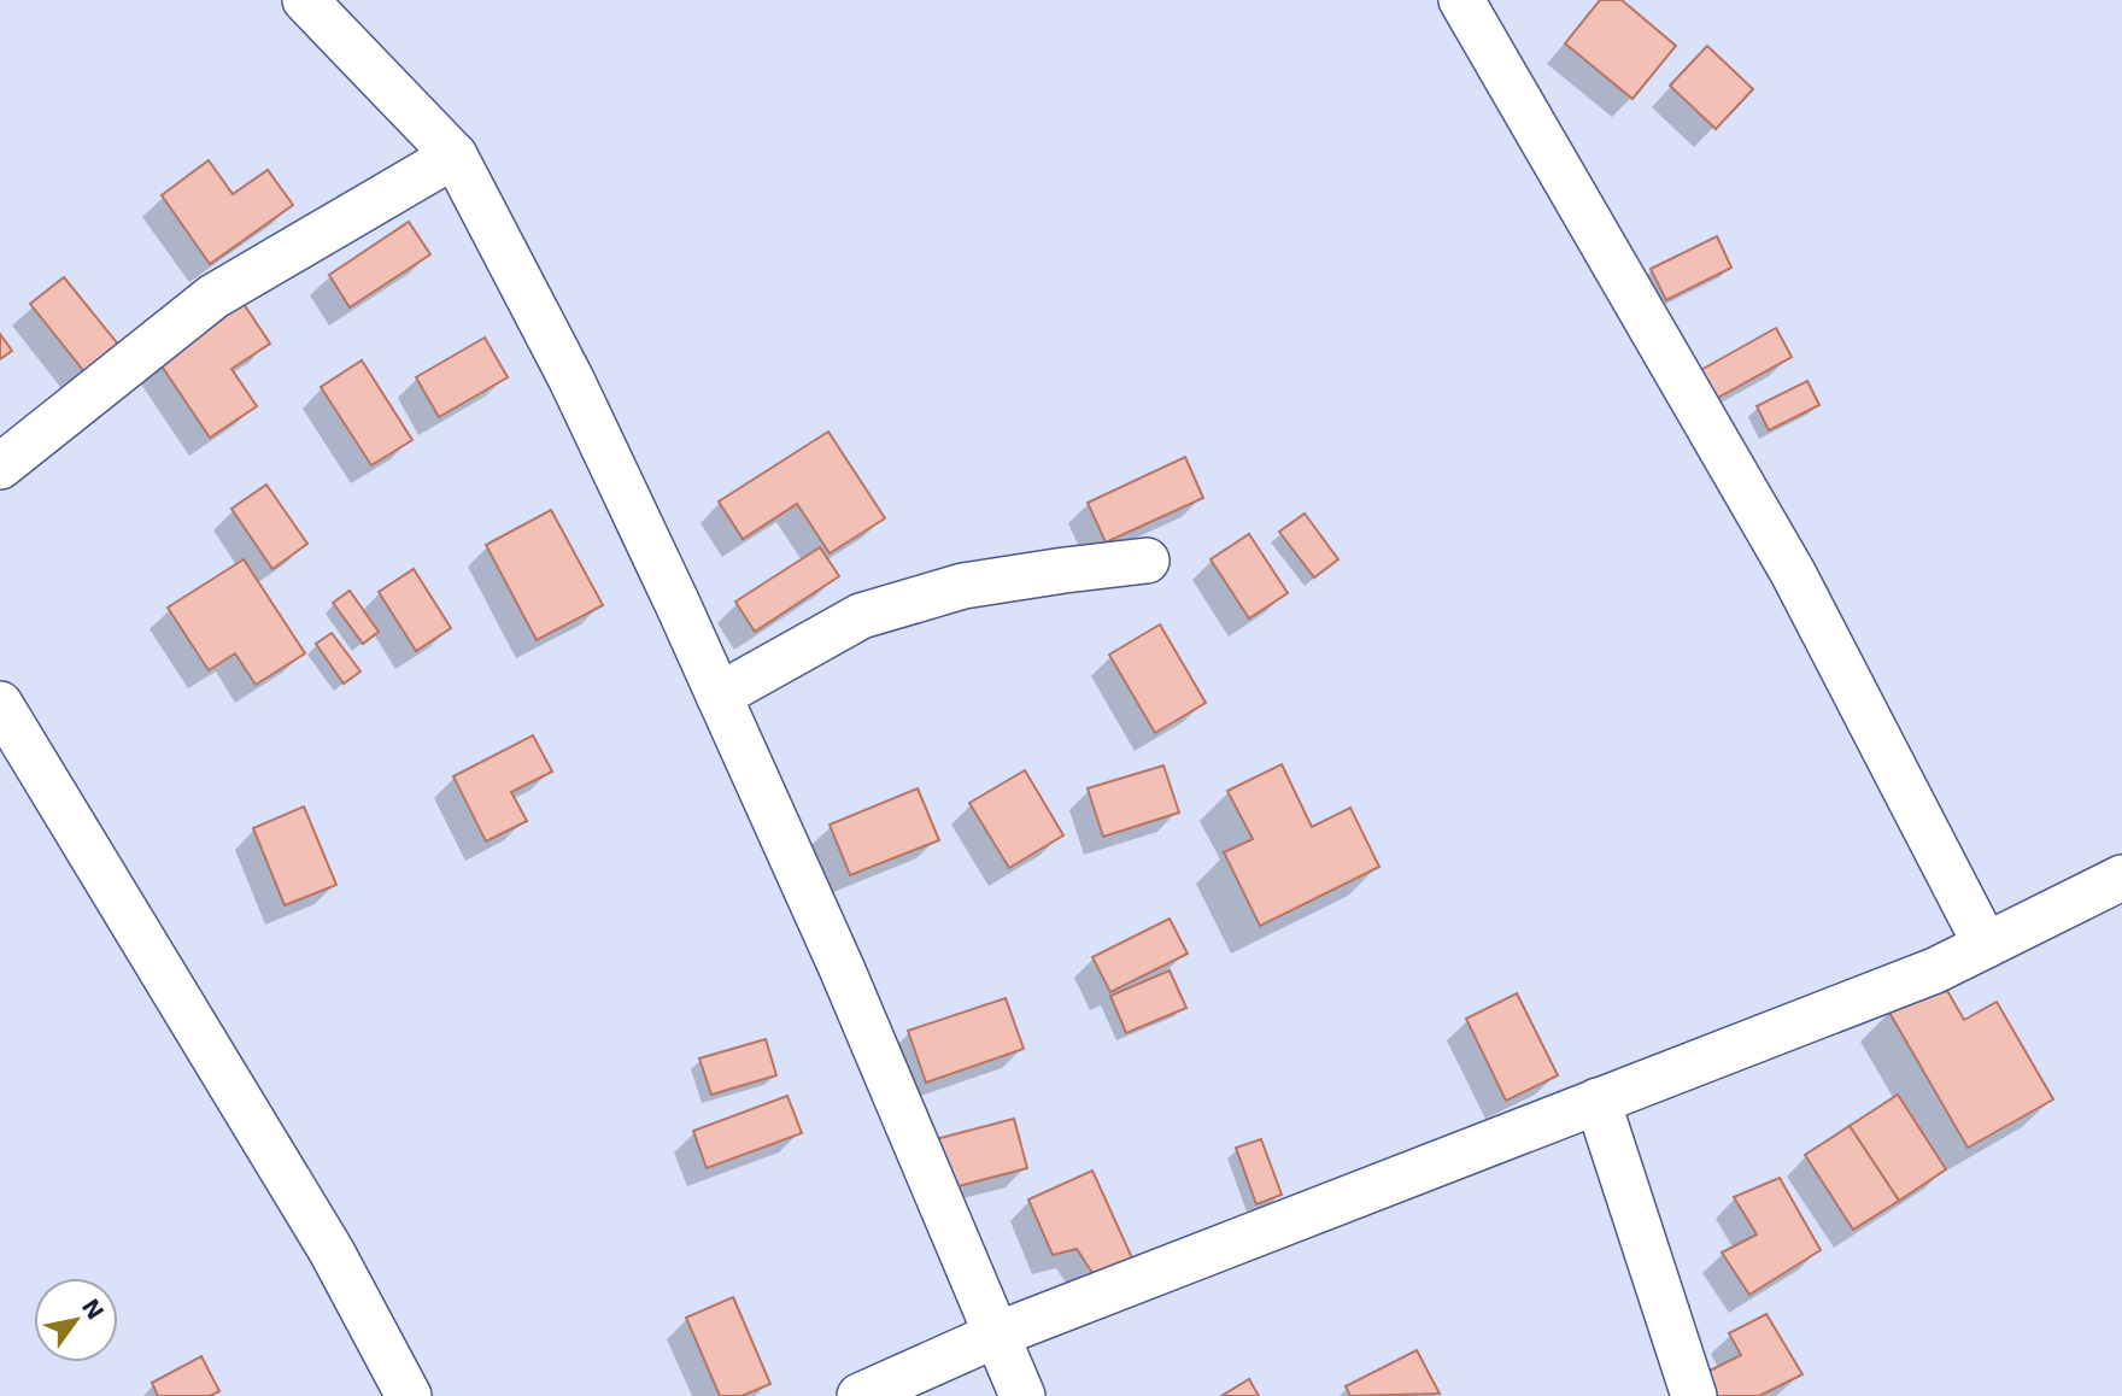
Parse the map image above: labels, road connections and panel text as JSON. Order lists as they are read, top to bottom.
{
  "north": "top right"
}
